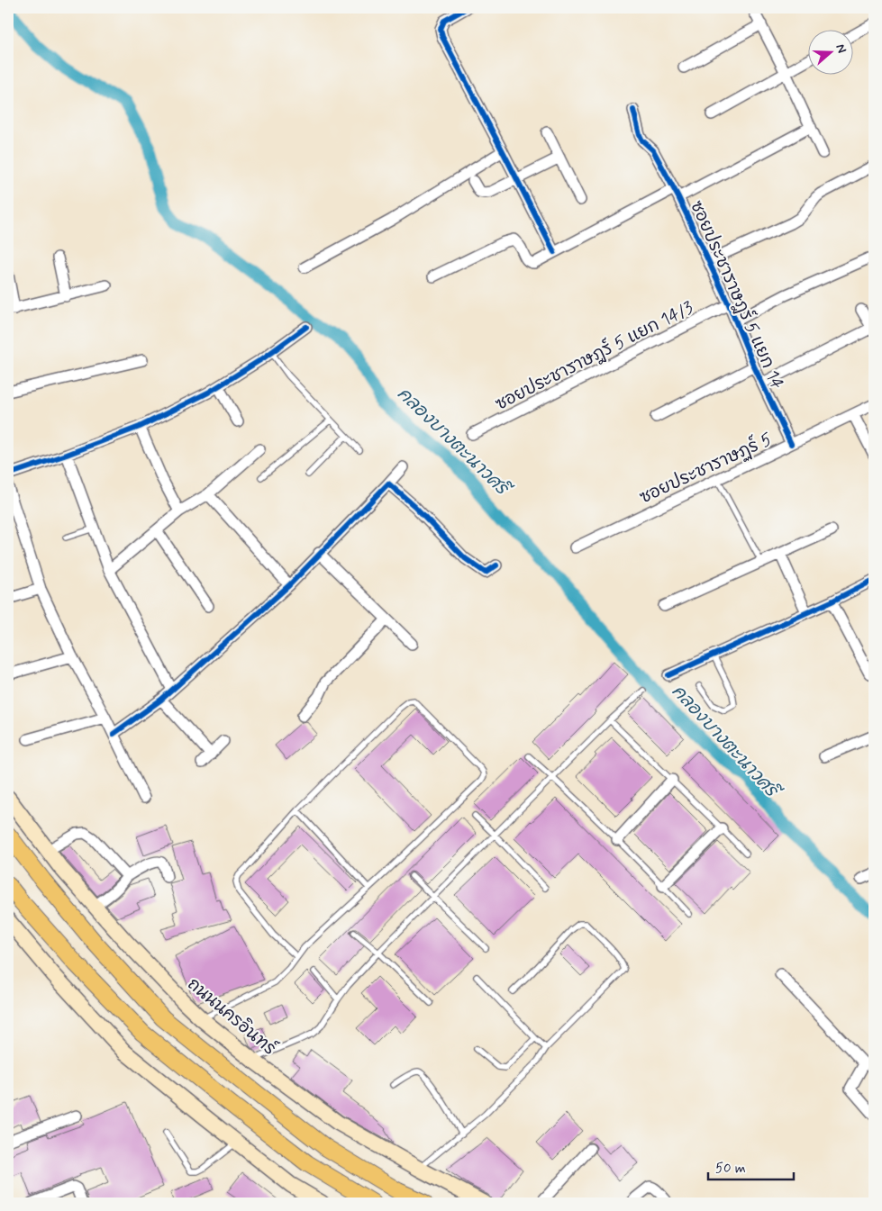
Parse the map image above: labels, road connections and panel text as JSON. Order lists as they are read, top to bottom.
{
  "streets": {
    "main road": ["ถนนนครอินทร์"],
    "street": ["ซอยประชาราษฎร์ 5 แยก 14", "ซอยประชาราษฎร์ 5 แยก 14/3", "ซอยประชาราษฏร์ 5"]
  },
  "crossings": [
    ["ซอยประชาราษฎร์ 5 แยก 14", "ซอยประชาราษฎร์ 5 แยก 14/3"],
    ["ซอยประชาราษฎร์ 5 แยก 14", "ซอยประชาราษฏร์ 5"]
  ],
  "water": ["คลองบางตะนาวศรี"],
  "scale_bar": "50 m",
  "north": "right"
}
